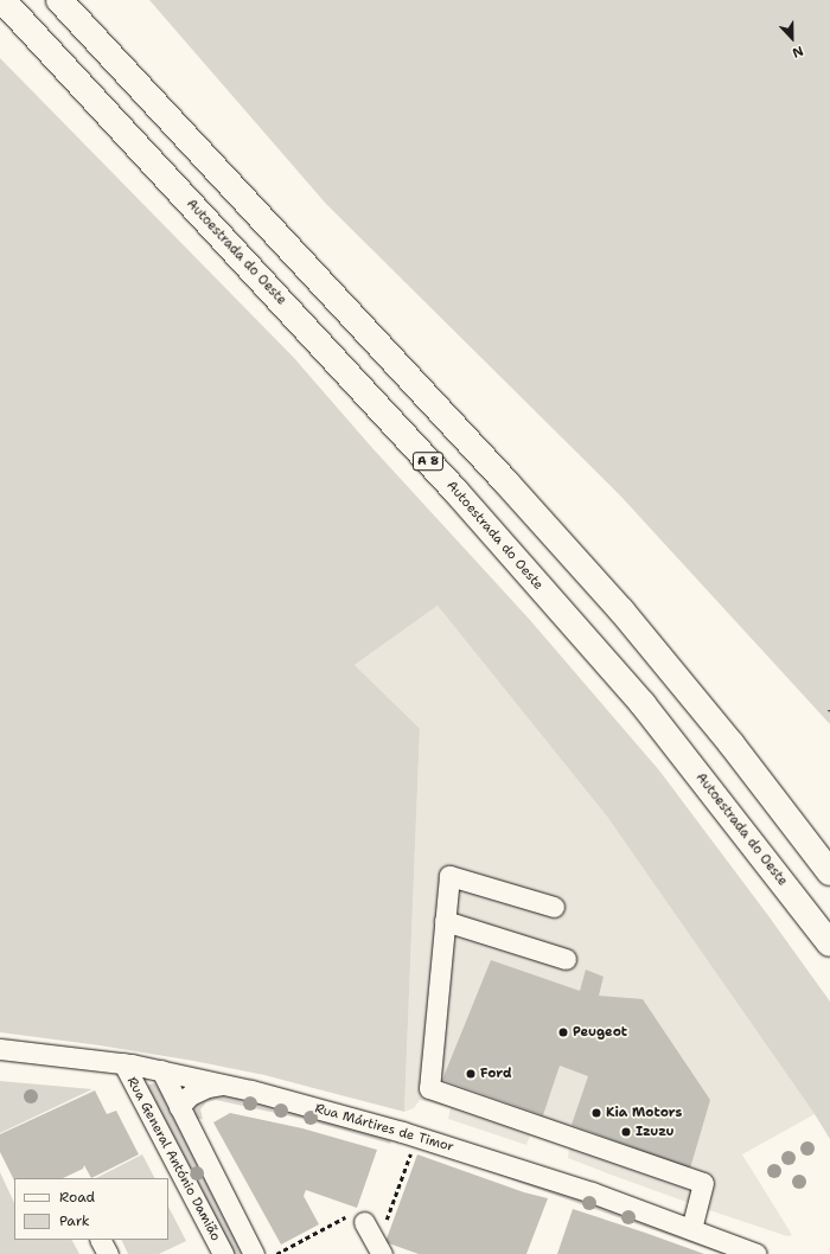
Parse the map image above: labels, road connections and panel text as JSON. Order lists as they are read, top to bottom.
{
  "streets": {
    "highway": ["Autoestrada do Oeste", "A 8"],
    "street": ["Rua Mártires de Timor", "Rua General António Damião"]
  },
  "crossings": [
    ["Rua Mártires de Timor", "Rua General António Damião"]
  ],
  "places": [
    "Peugeot",
    "Ford",
    "Kia Motors",
    "Izuzu"
  ],
  "legend": ["Road", "Park"],
  "north": "bottom"
}
